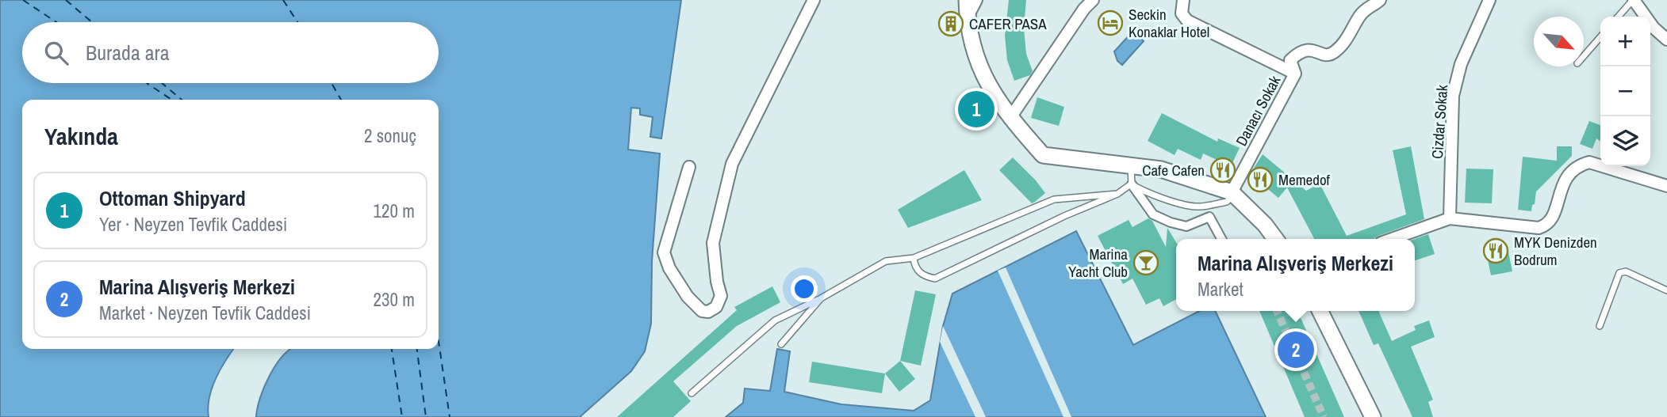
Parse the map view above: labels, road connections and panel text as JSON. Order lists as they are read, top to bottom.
{
  "streets": {
    "street": ["Danacı Sokak", "Cizdar Sokak"]
  },
  "places": {
    "hotel": ["Seckin Konaklar Hotel"],
    "building": ["CAFER PASA"],
    "restaurant": ["Cafe Cafen", "Memedof", "MYK Denizden Bodrum"],
    "bar": ["Marina Yacht Club"]
  },
  "north": "bottom right",
  "page": {
    "map_buttons": ["+", "−"],
    "search": "Burada ara",
    "pins": ["1", "2"],
    "heading": ["Yakında", "2 sonuç"],
    "list": [
      {
        "mark": "1",
        "name": "Ottoman Shipyard",
        "note": "Yer · Neyzen Tevfik Caddesi",
        "value": "120 m"
      },
      {
        "mark": "2",
        "name": "Marina Alışveriş Merkezi",
        "note": "Market · Neyzen Tevfik Caddesi",
        "value": "230 m"
      }
    ],
    "popup": ["Marina Alışveriş Merkezi", "Market"]
  }
}
